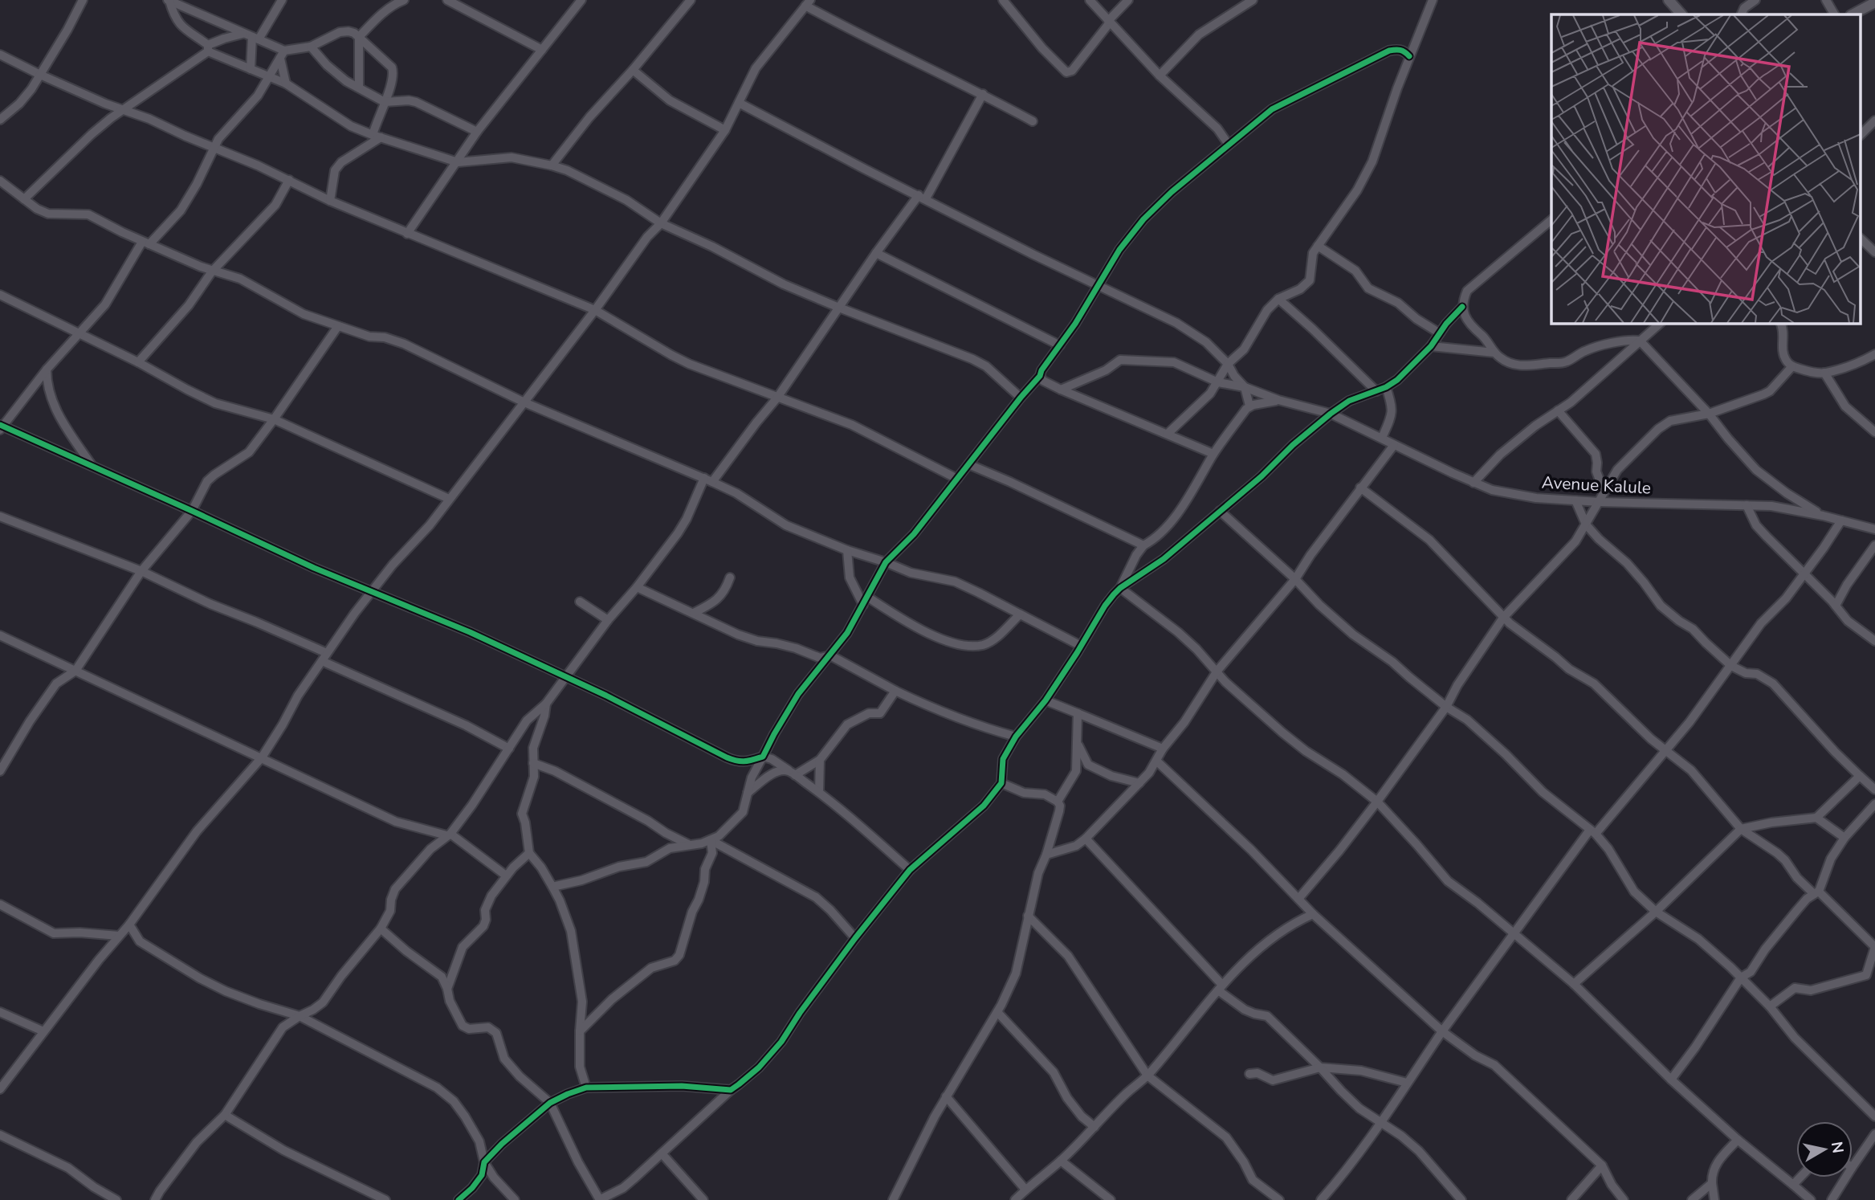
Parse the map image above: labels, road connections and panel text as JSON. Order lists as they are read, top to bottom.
{
  "streets": {
    "street": ["Avenue Kalule"]
  },
  "north": "right"
}
